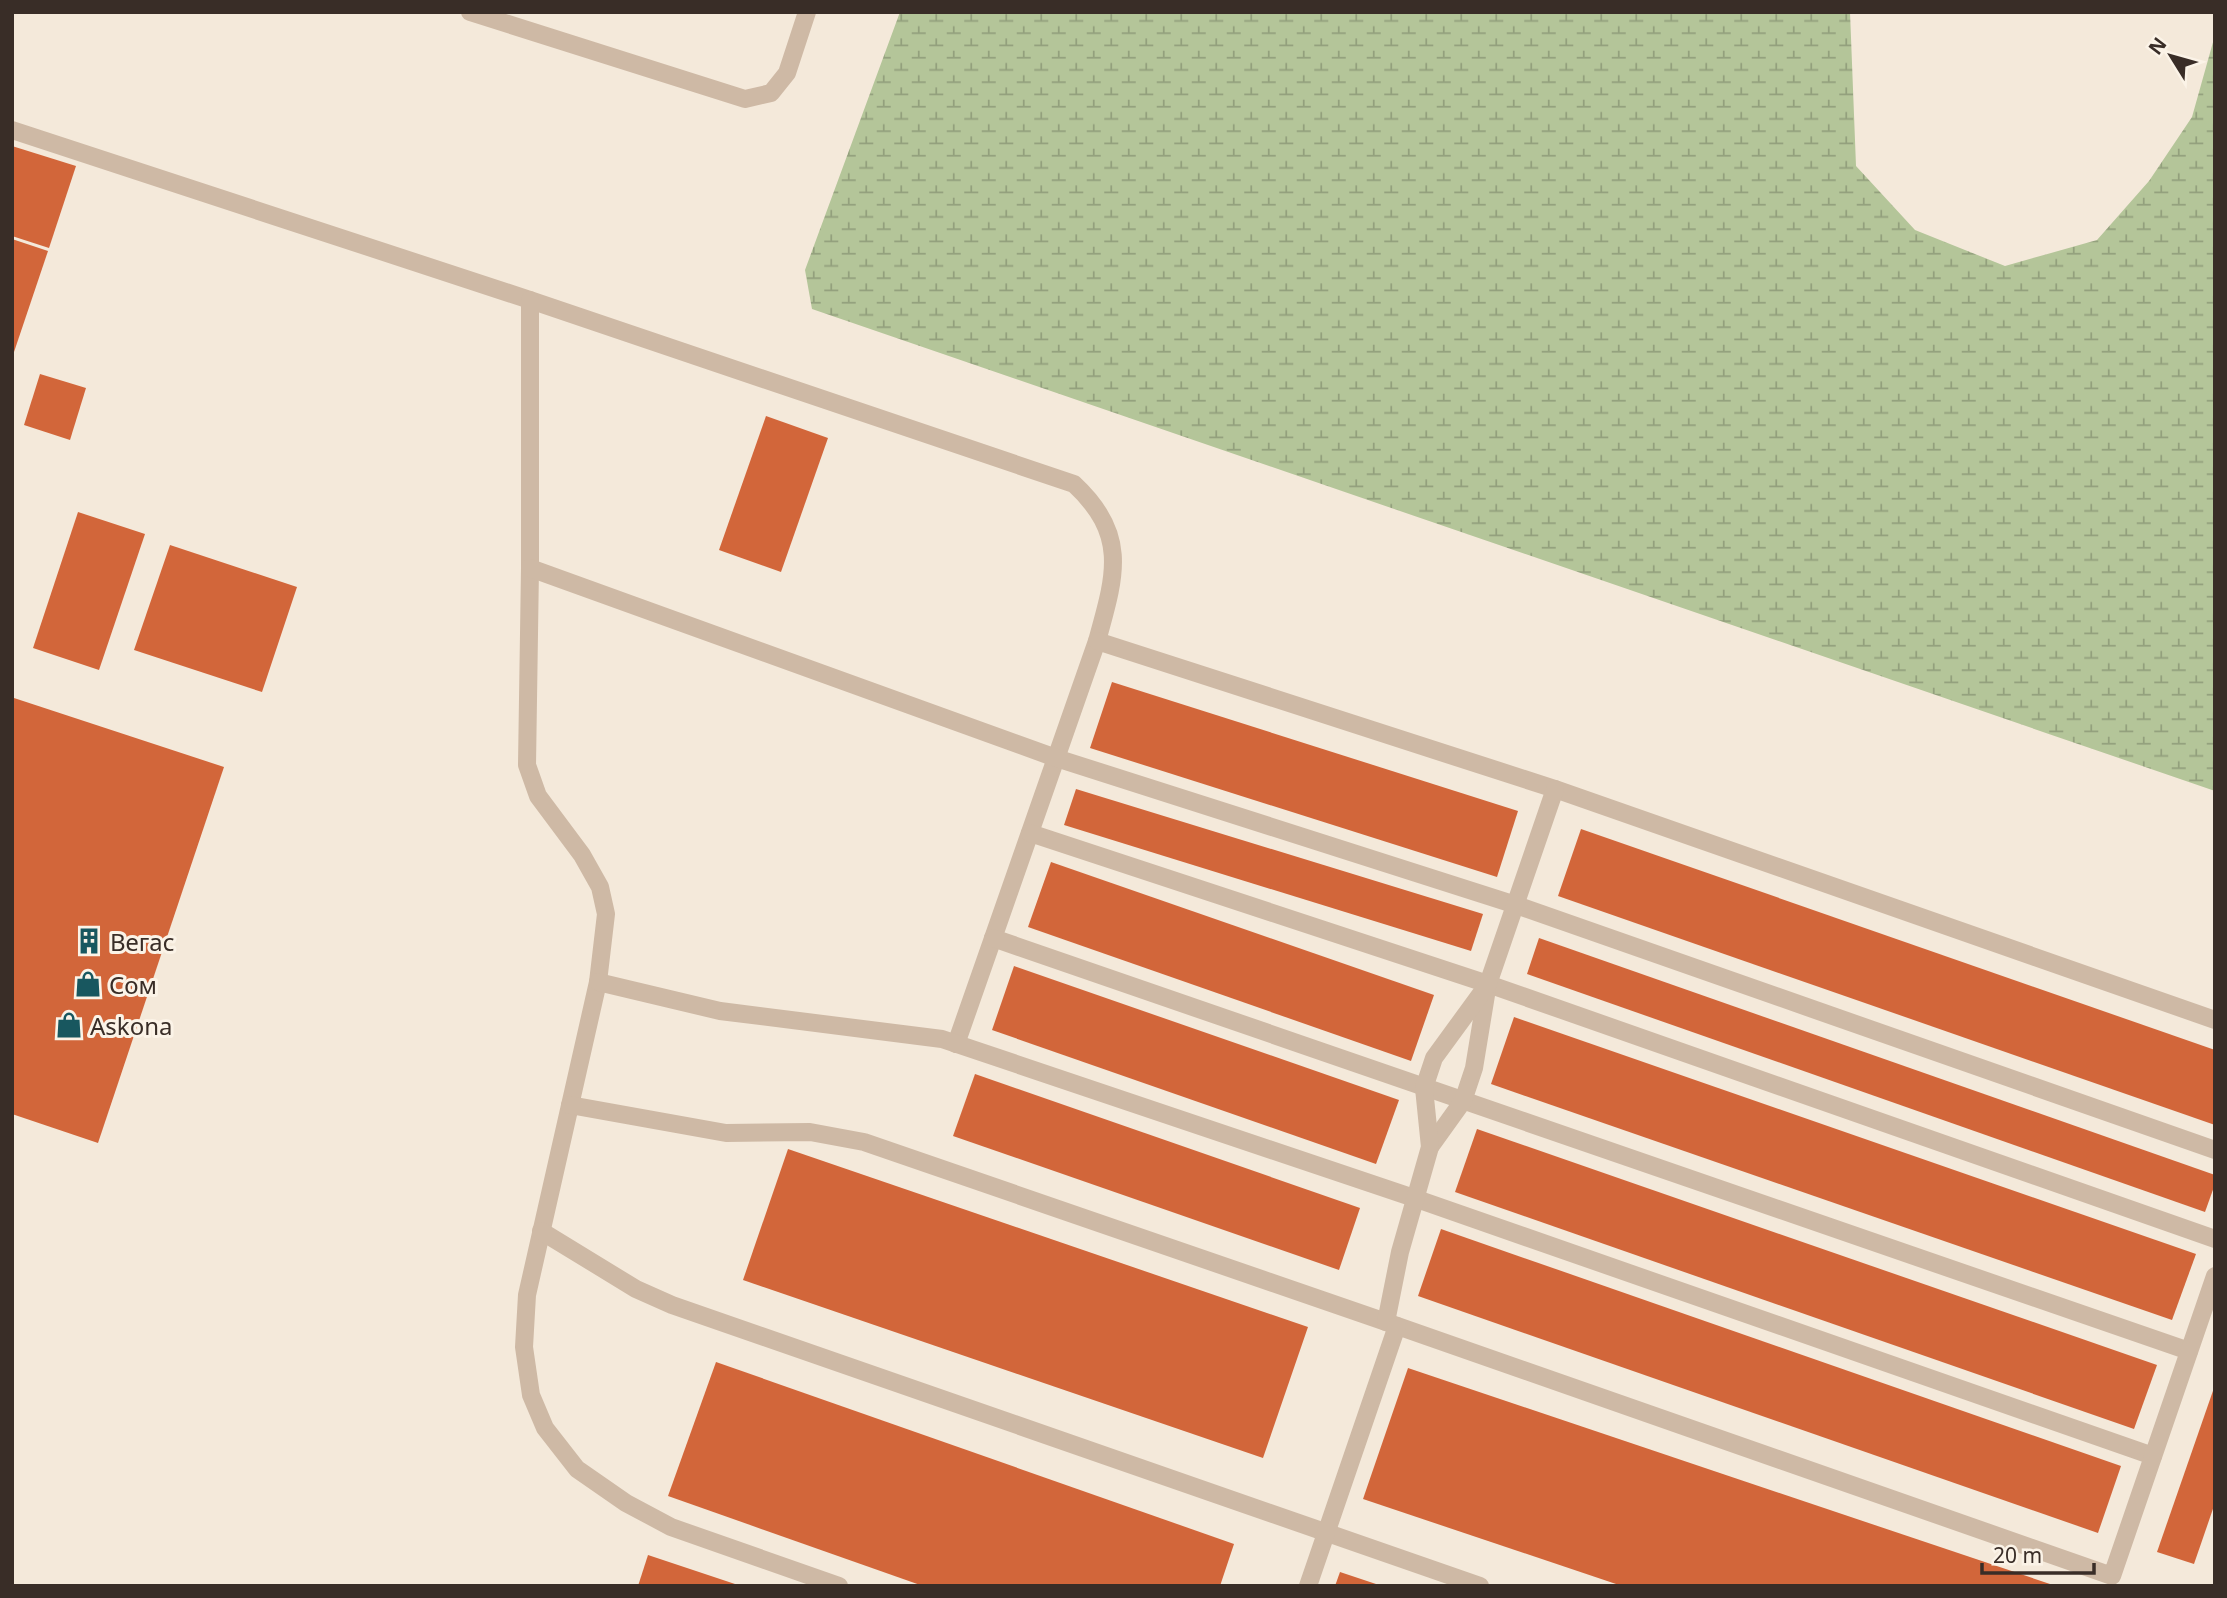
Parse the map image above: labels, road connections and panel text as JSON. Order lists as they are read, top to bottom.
{
  "places": {
    "building": ["Вегас"],
    "shop": ["Сом", "Askona"]
  },
  "scale_bar": "20 m",
  "north": "top left"
}
